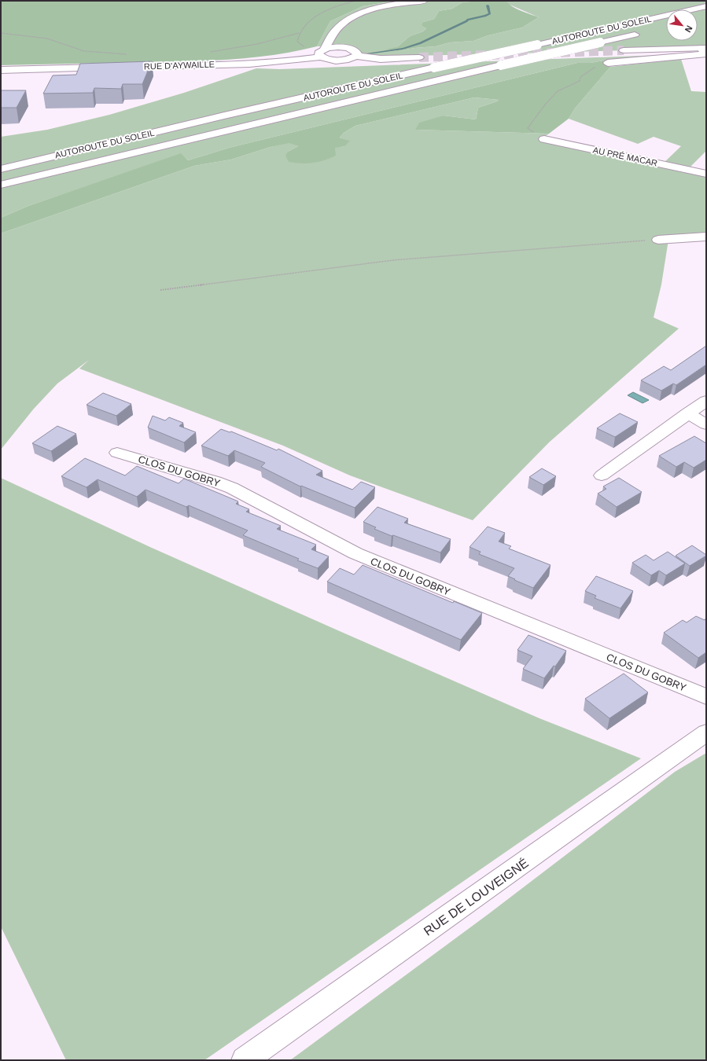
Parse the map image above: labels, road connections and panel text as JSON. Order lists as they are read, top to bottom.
{
  "streets": {
    "main road": [
      "AUTOROUTE DU SOLEIL",
      "RUE D'AYWAILLE",
      "AU PRÉ MACAR",
      "CLOS DU GOBRY",
      "RUE DE LOUVEIGNÉ"
    ]
  },
  "north": "bottom right"
}
